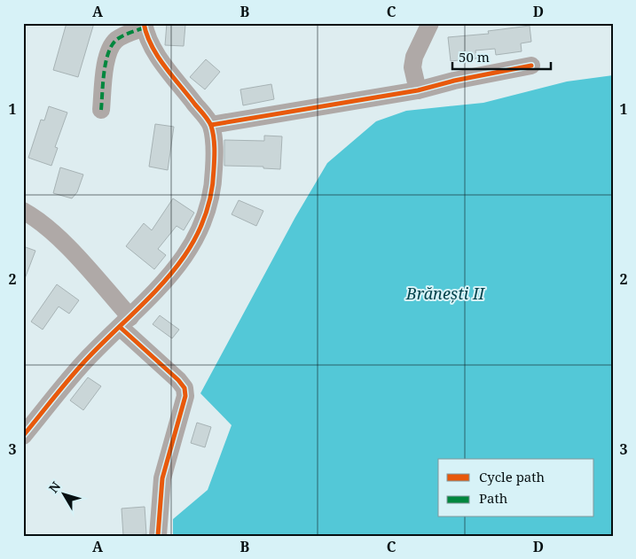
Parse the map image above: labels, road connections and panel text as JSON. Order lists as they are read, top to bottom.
{
  "water": ["Brănești II"],
  "legend": ["Cycle path", "Path"],
  "scale_bar": "50 m",
  "north": "top left",
  "grid": {
    "columns": [
      "A",
      "B",
      "C",
      "D"
    ],
    "rows": ["1", "2", "3"]
  }
}
